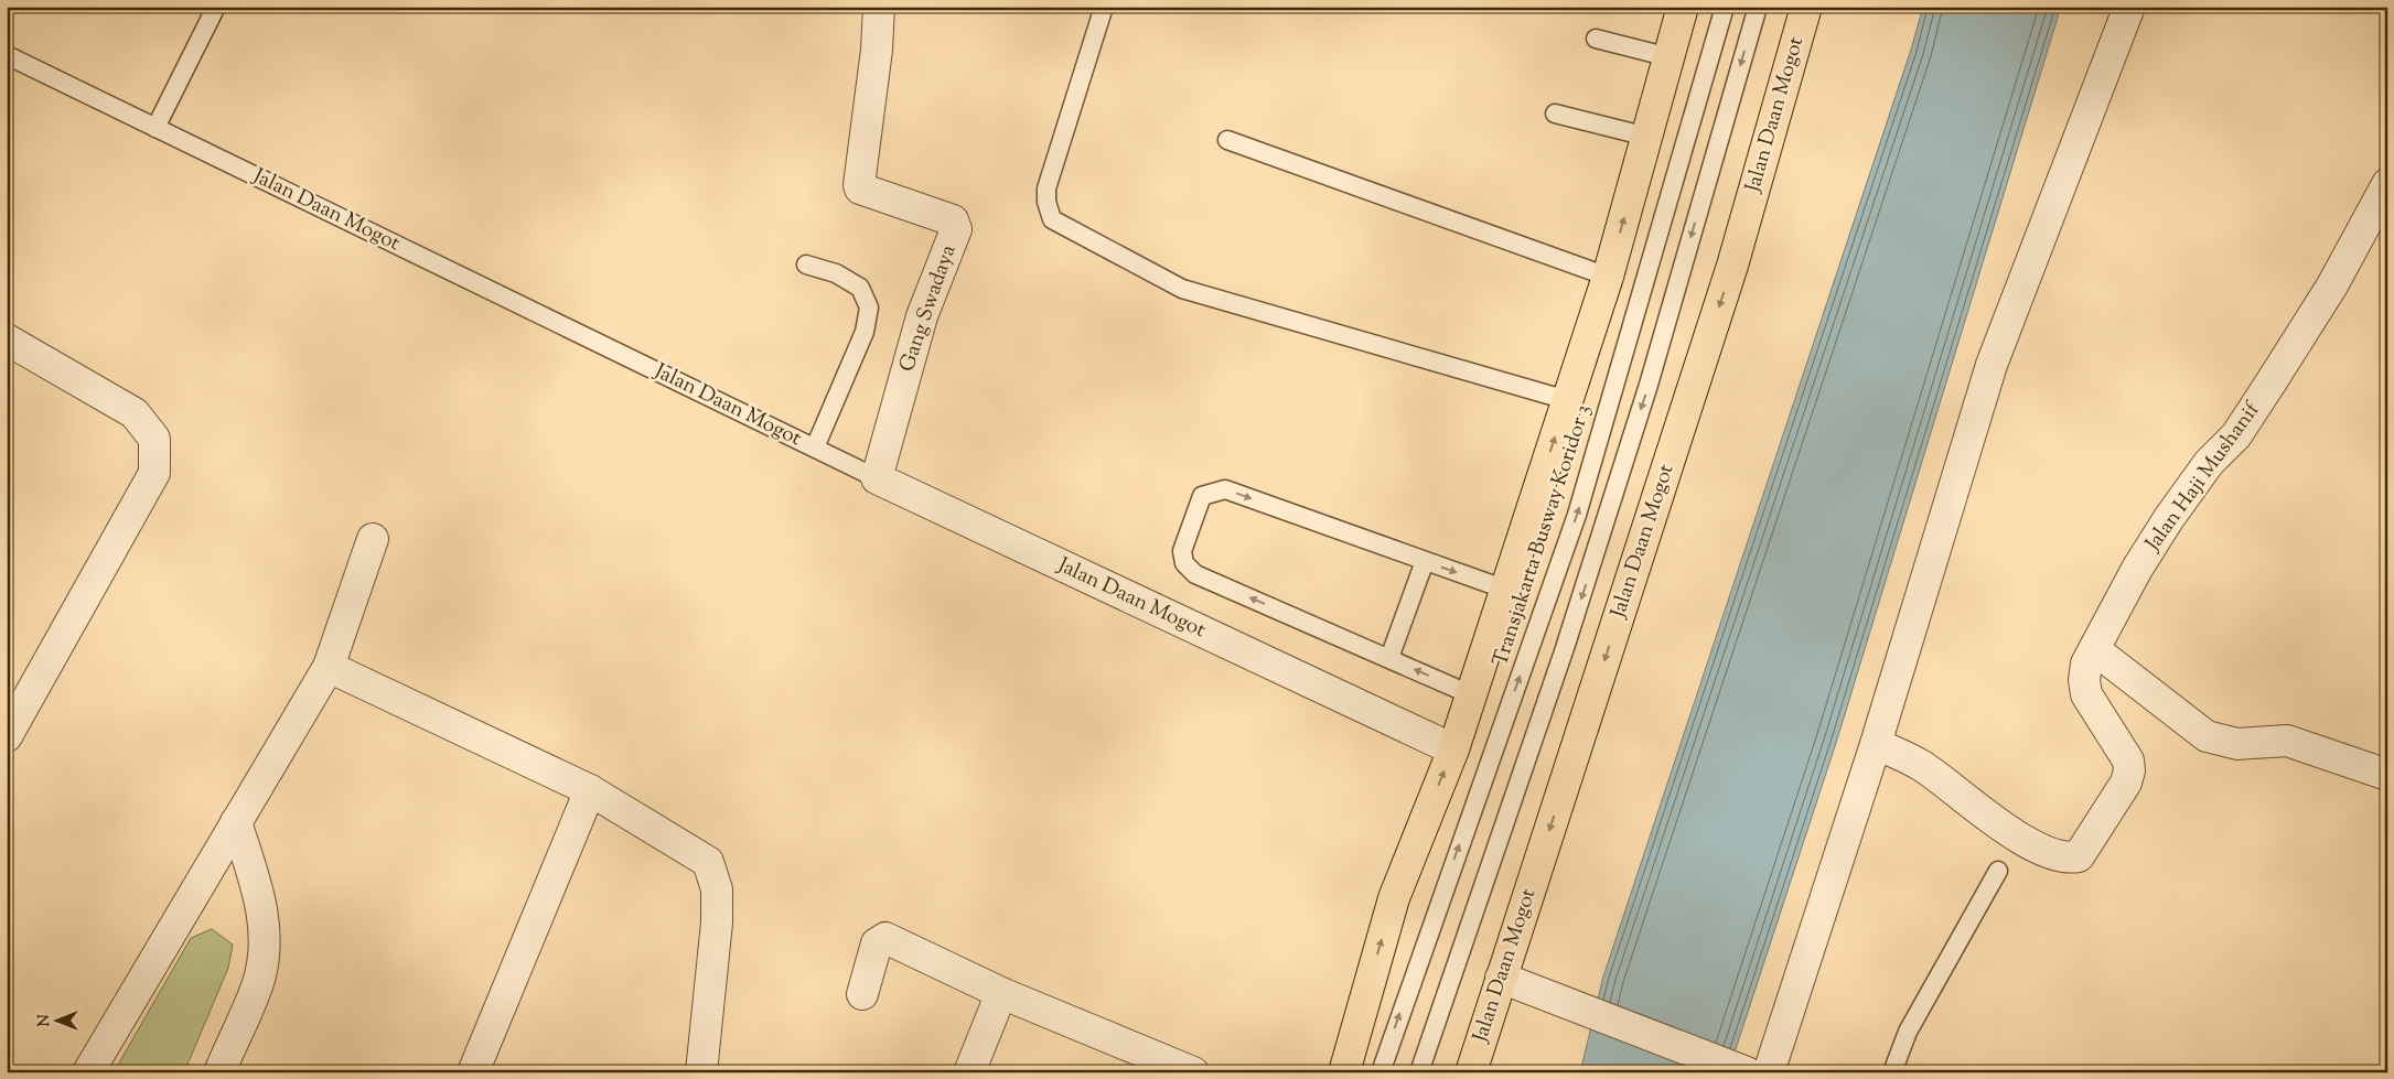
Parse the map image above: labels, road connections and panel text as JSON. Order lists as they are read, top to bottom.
{
  "streets": {
    "highway": ["Jalan Daan Mogot"],
    "street": ["Gang Swadaya", "Jalan Haji Mushanif"],
    "lane": ["Transjakarta Busway Koridor 3"]
  },
  "crossings": [
    ["Jalan Daan Mogot", "Gang Swadaya"]
  ],
  "north": "left"
}
